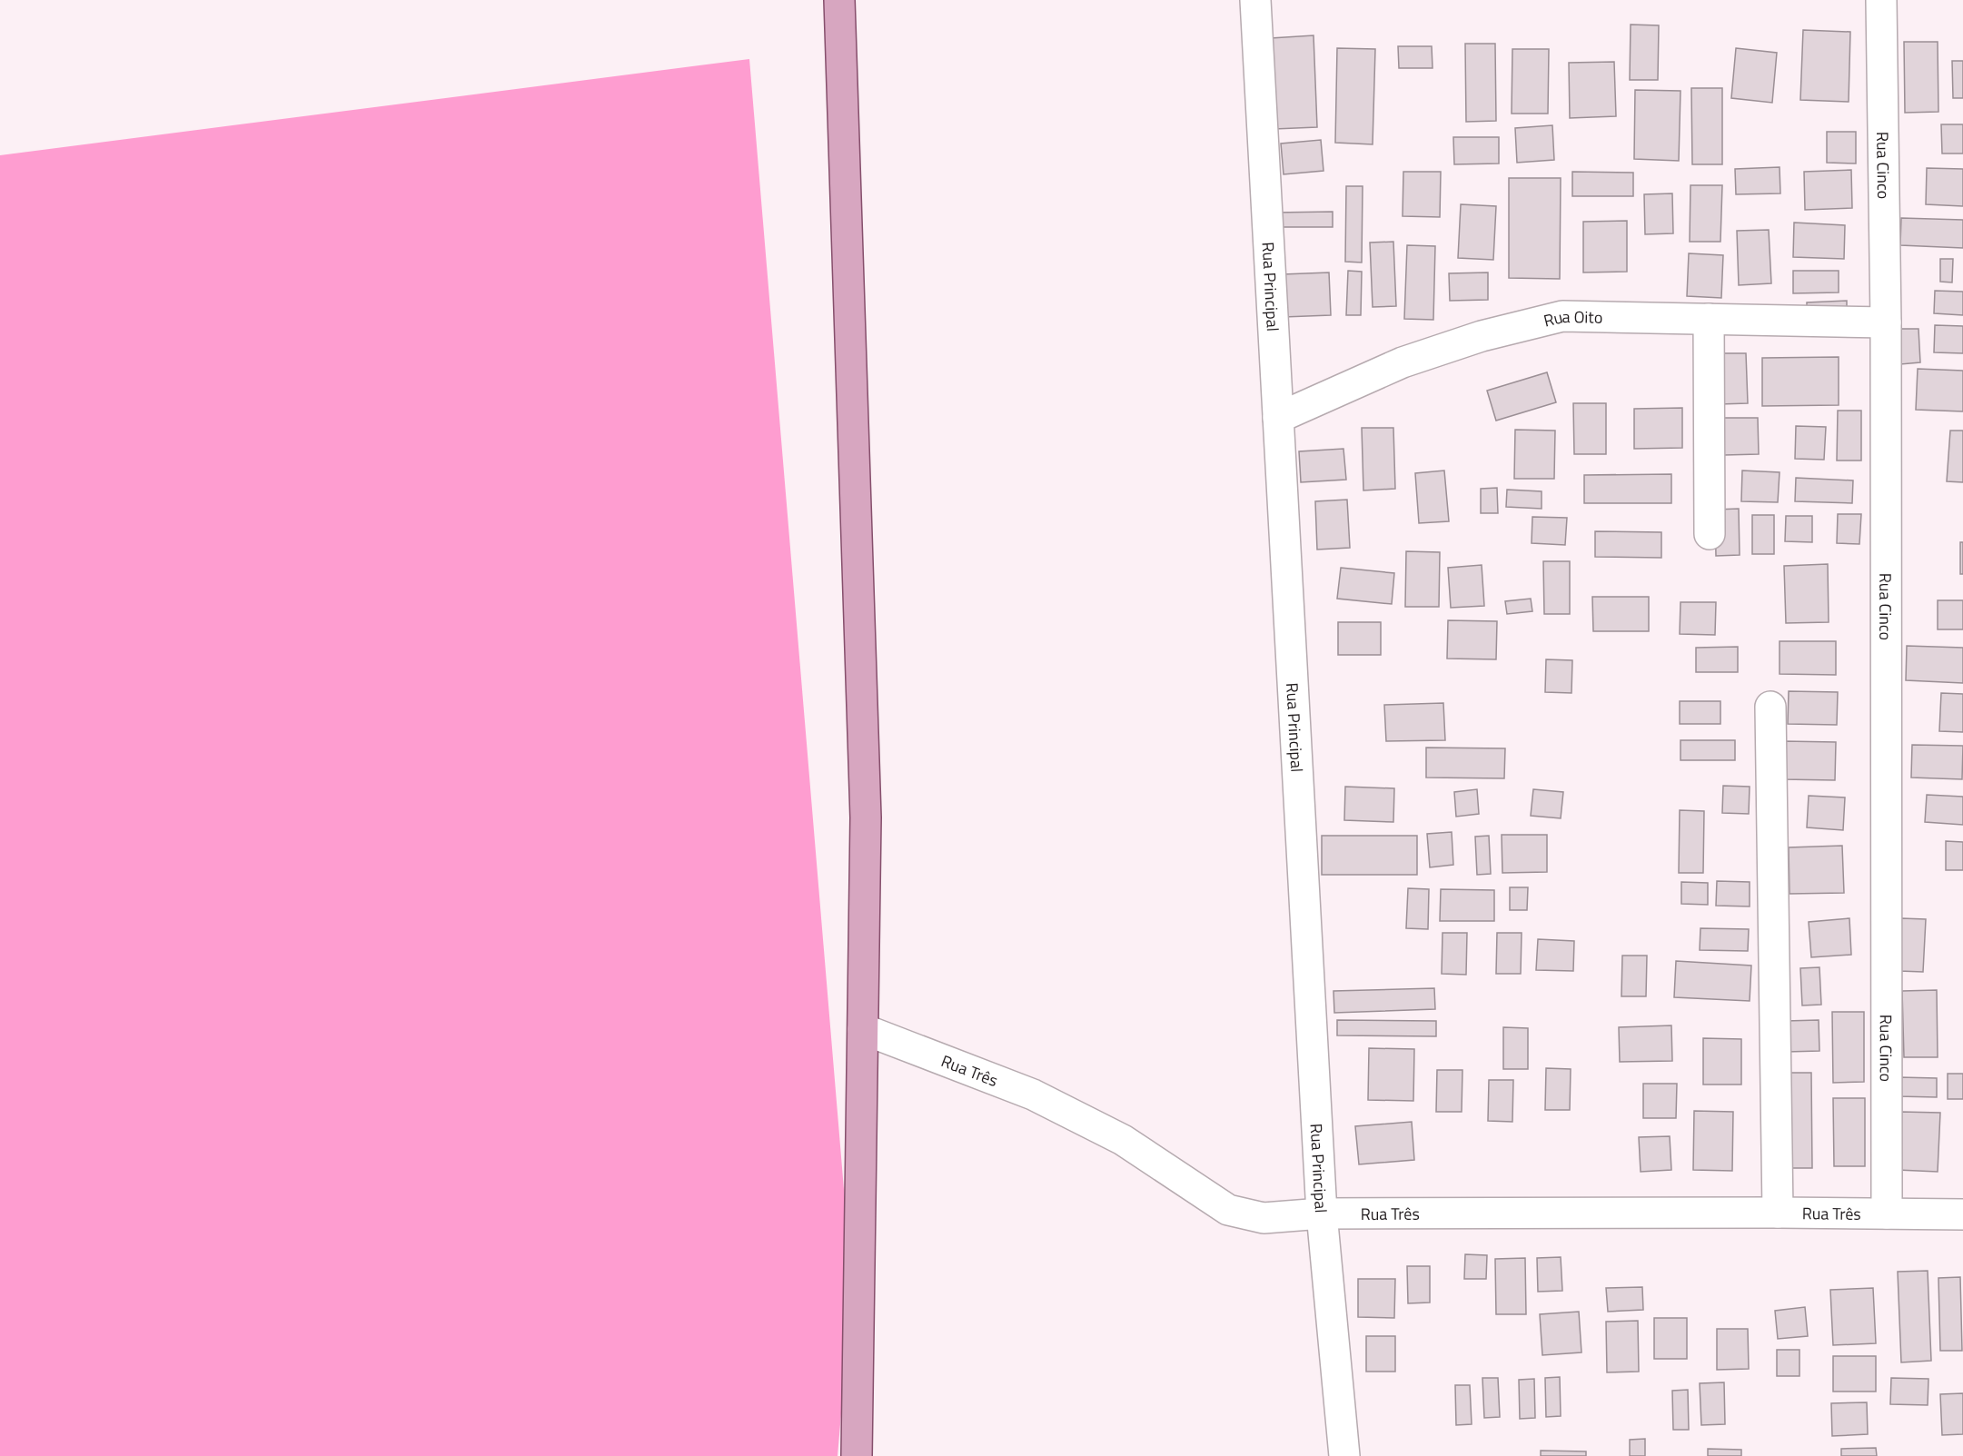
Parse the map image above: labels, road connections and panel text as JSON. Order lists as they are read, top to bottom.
{
  "streets": {
    "street": [
      "Rua Cinco",
      "Rua Principal",
      "Rua Oito",
      "Rua Três"
    ]
  },
  "crossings": [
    ["Rua Cinco", "Rua Oito"],
    ["Rua Cinco", "Rua Três"],
    ["Rua Principal", "Rua Oito"],
    ["Rua Principal", "Rua Três"]
  ]
}
